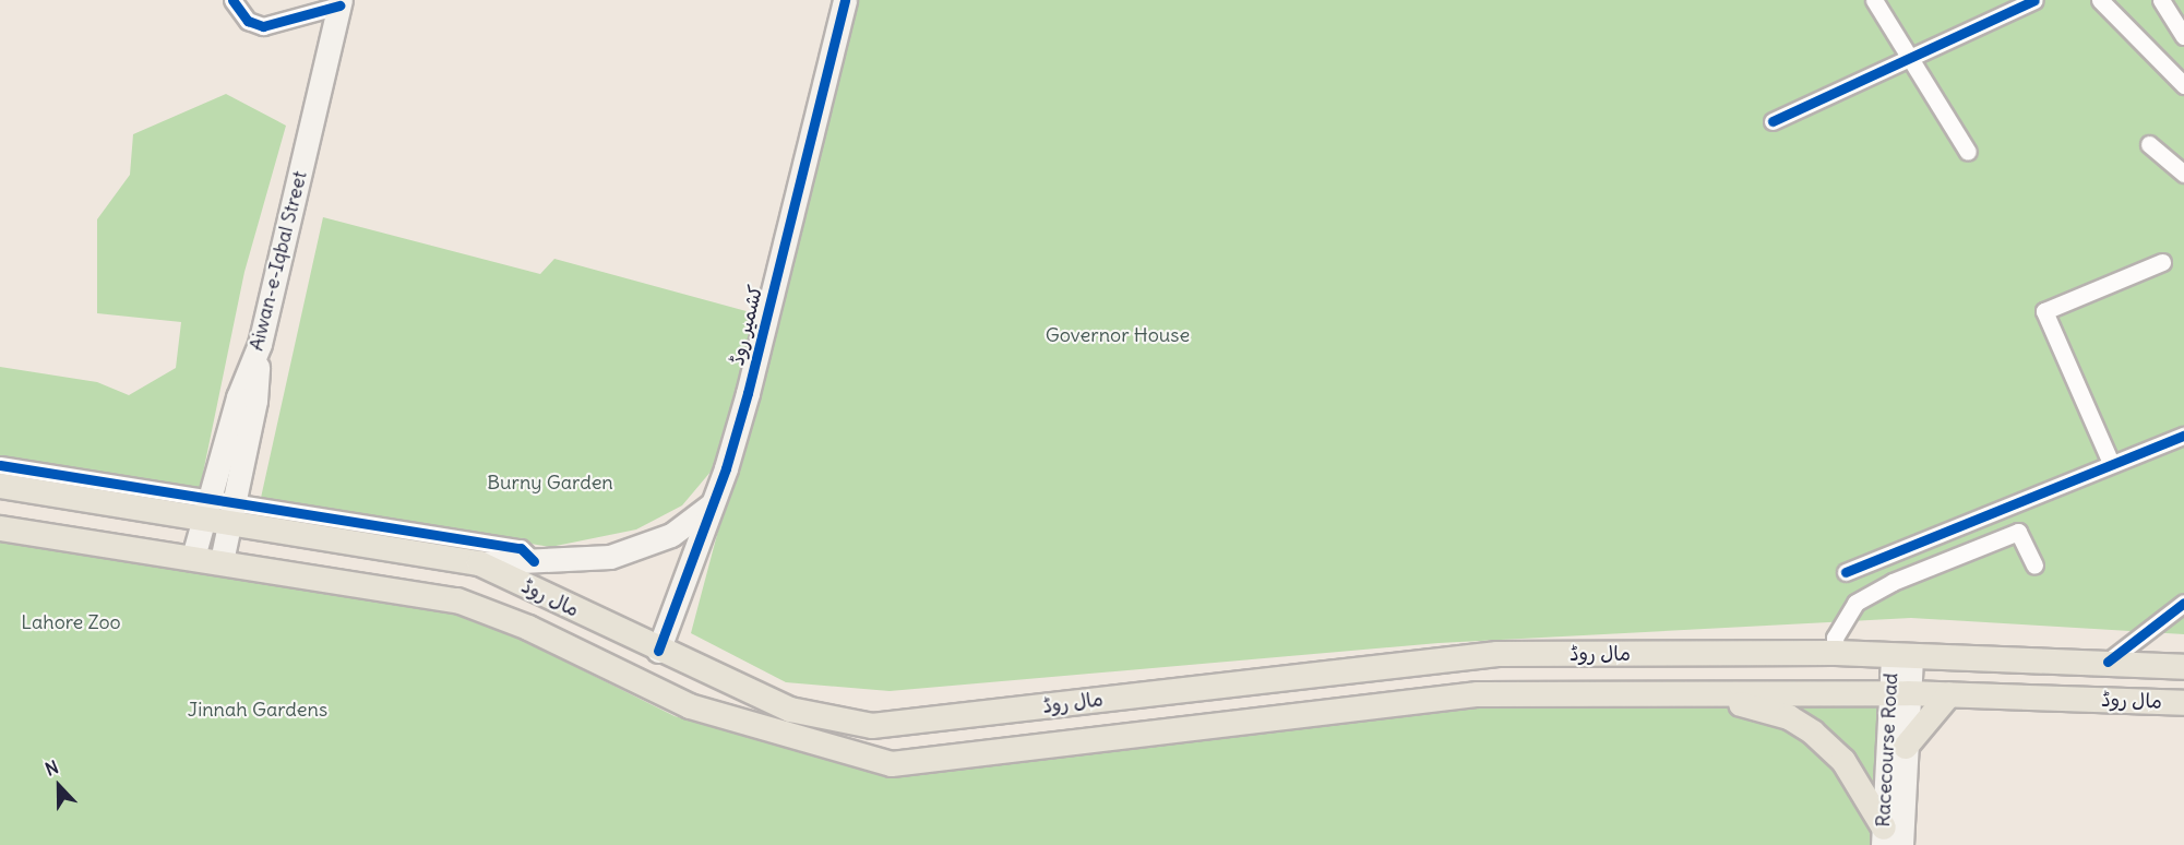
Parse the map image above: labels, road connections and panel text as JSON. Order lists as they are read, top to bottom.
{
  "streets": {
    "main road": [
      "Aiwan-e-Iqbal Street",
      "کشمیر روڈ",
      "مال روڈ",
      "Racecourse Road"
    ]
  },
  "crossings": [
    ["Aiwan-e-Iqbal Street", "مال روڈ"],
    ["کشمیر روڈ", "مال روڈ"],
    ["مال روڈ", "Racecourse Road"]
  ],
  "parks": [
    "Governor House",
    "Burny Garden",
    "Lahore Zoo",
    "Jinnah Gardens"
  ],
  "north": "top"
}
